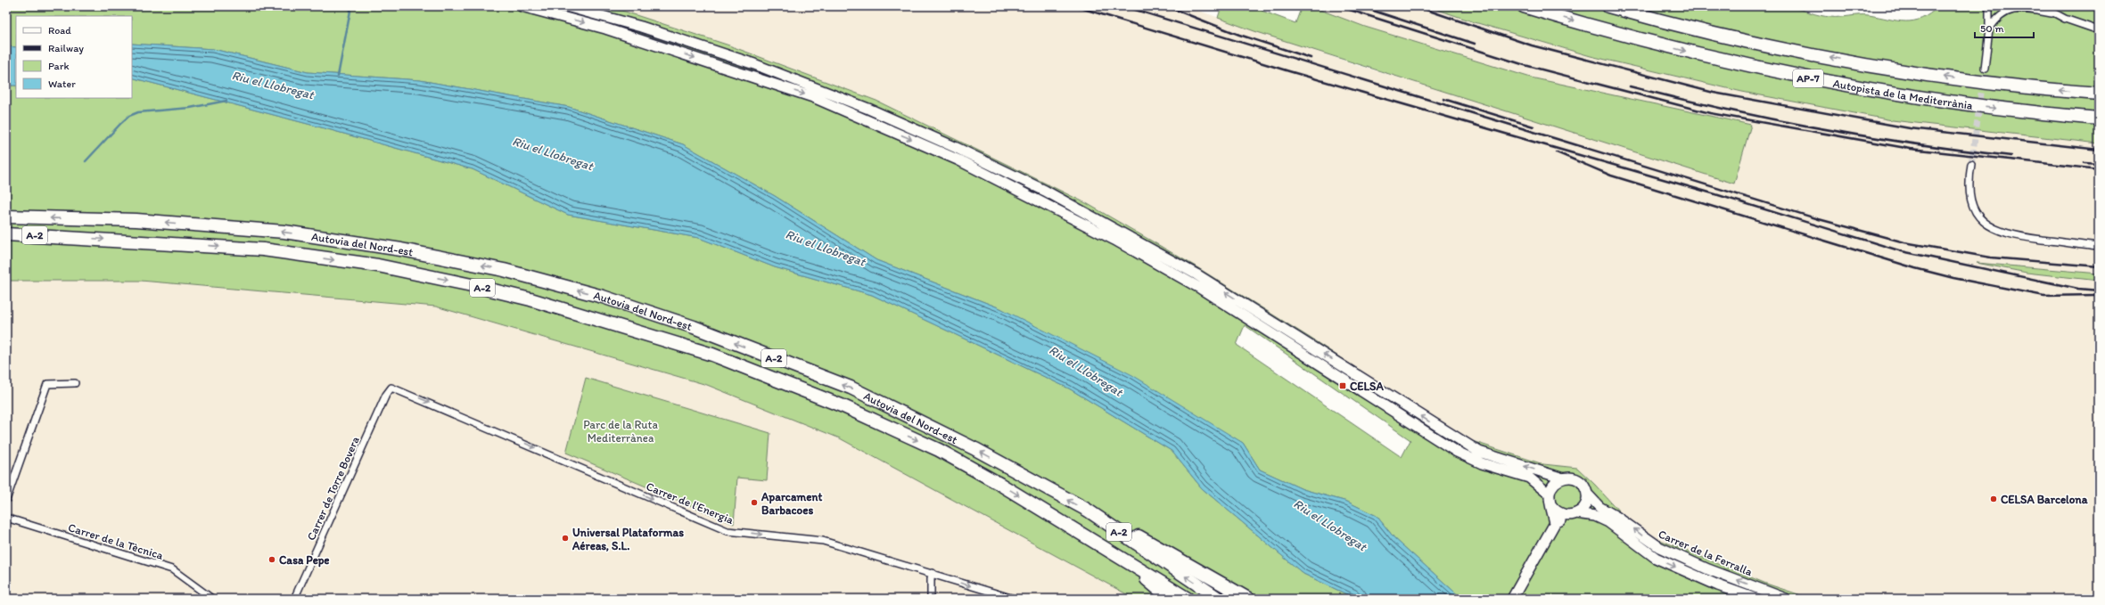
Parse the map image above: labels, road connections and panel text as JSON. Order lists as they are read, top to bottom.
{
  "streets": {
    "highway": [
      "AP-7",
      "Autopista de la Mediterrània",
      "A-2",
      "Autovia del Nord-est"
    ],
    "street": [
      "Carrer de Torre Bovera",
      "Carrer de l'Energia",
      "Carrer de la Tècnica",
      "Carrer de la Ferralla"
    ]
  },
  "crossings": [
    ["Carrer de Torre Bovera", "Carrer de l'Energia"]
  ],
  "one_way": ["Carrer de l'Energia"],
  "water": ["Riu el Llobregat"],
  "parks": ["Parc de la Ruta Mediterrànea"],
  "places": {
    "transit": ["CELSA"],
    "other": [
      "CELSA Barcelona",
      "Aparcament Barbacoes",
      "Universal Plataformas Aéreas, S.L.",
      "Casa Pepe"
    ]
  },
  "legend": [
    "Road",
    "Railway",
    "Park",
    "Water"
  ],
  "scale_bar": "50 m"
}
